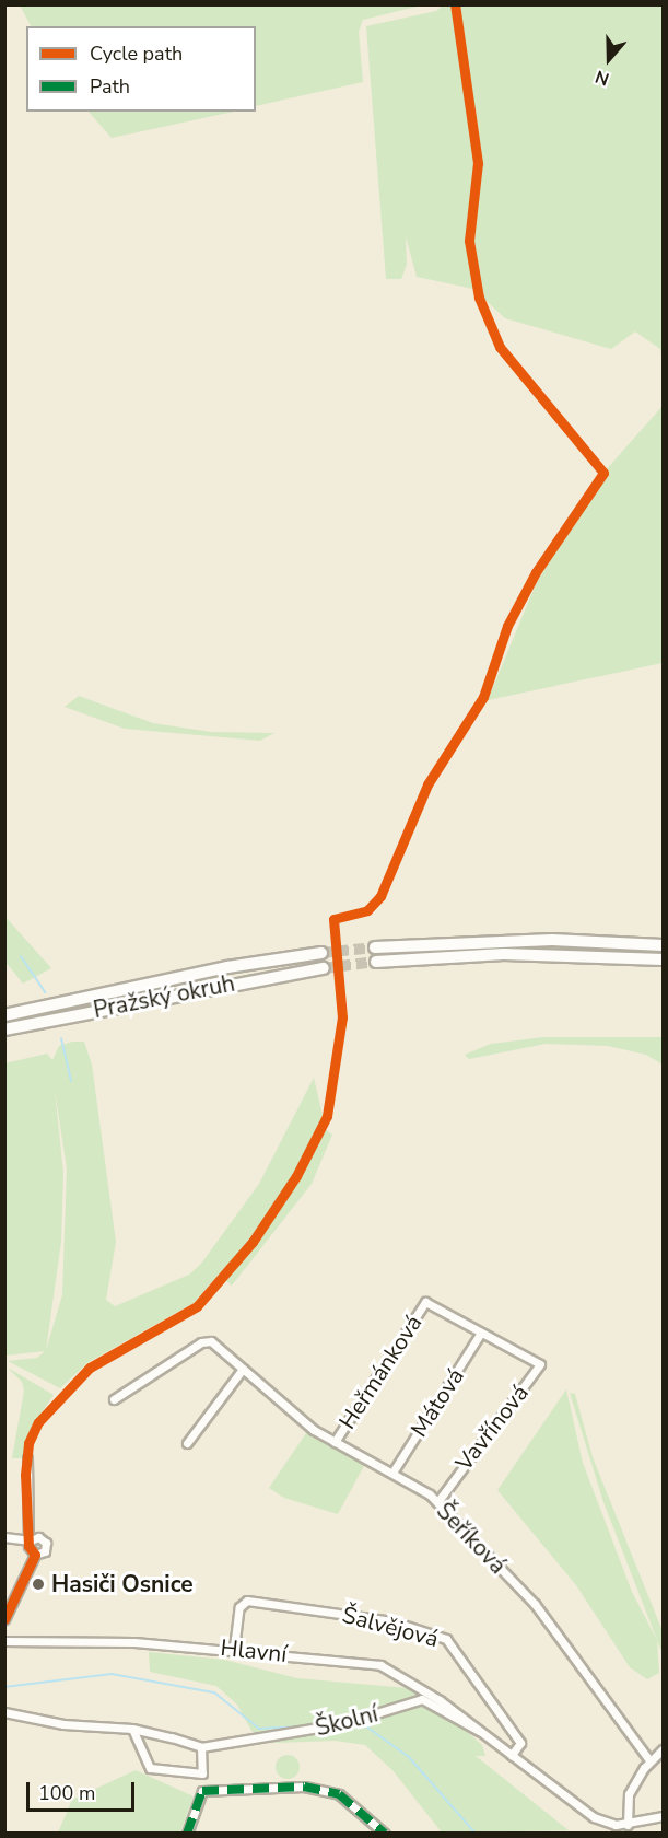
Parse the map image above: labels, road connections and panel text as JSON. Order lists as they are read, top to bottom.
{
  "streets": {
    "highway": ["Pražský okruh"],
    "street": [
      "Heřmánková",
      "Mátová",
      "Vavřínová",
      "Šeříková",
      "Šalvějová",
      "Hlavní",
      "Školní"
    ]
  },
  "crossings": [
    ["Heřmánková", "Vavřínová"],
    ["Heřmánková", "Šeříková"],
    ["Mátová", "Vavřínová"],
    ["Mátová", "Šeříková"],
    ["Vavřínová", "Šeříková"],
    ["Šalvějová", "Hlavní"],
    ["Hlavní", "Školní"]
  ],
  "places": ["Hasiči Osnice"],
  "legend": ["Cycle path", "Path"],
  "scale_bar": "100 m",
  "north": "bottom"
}
